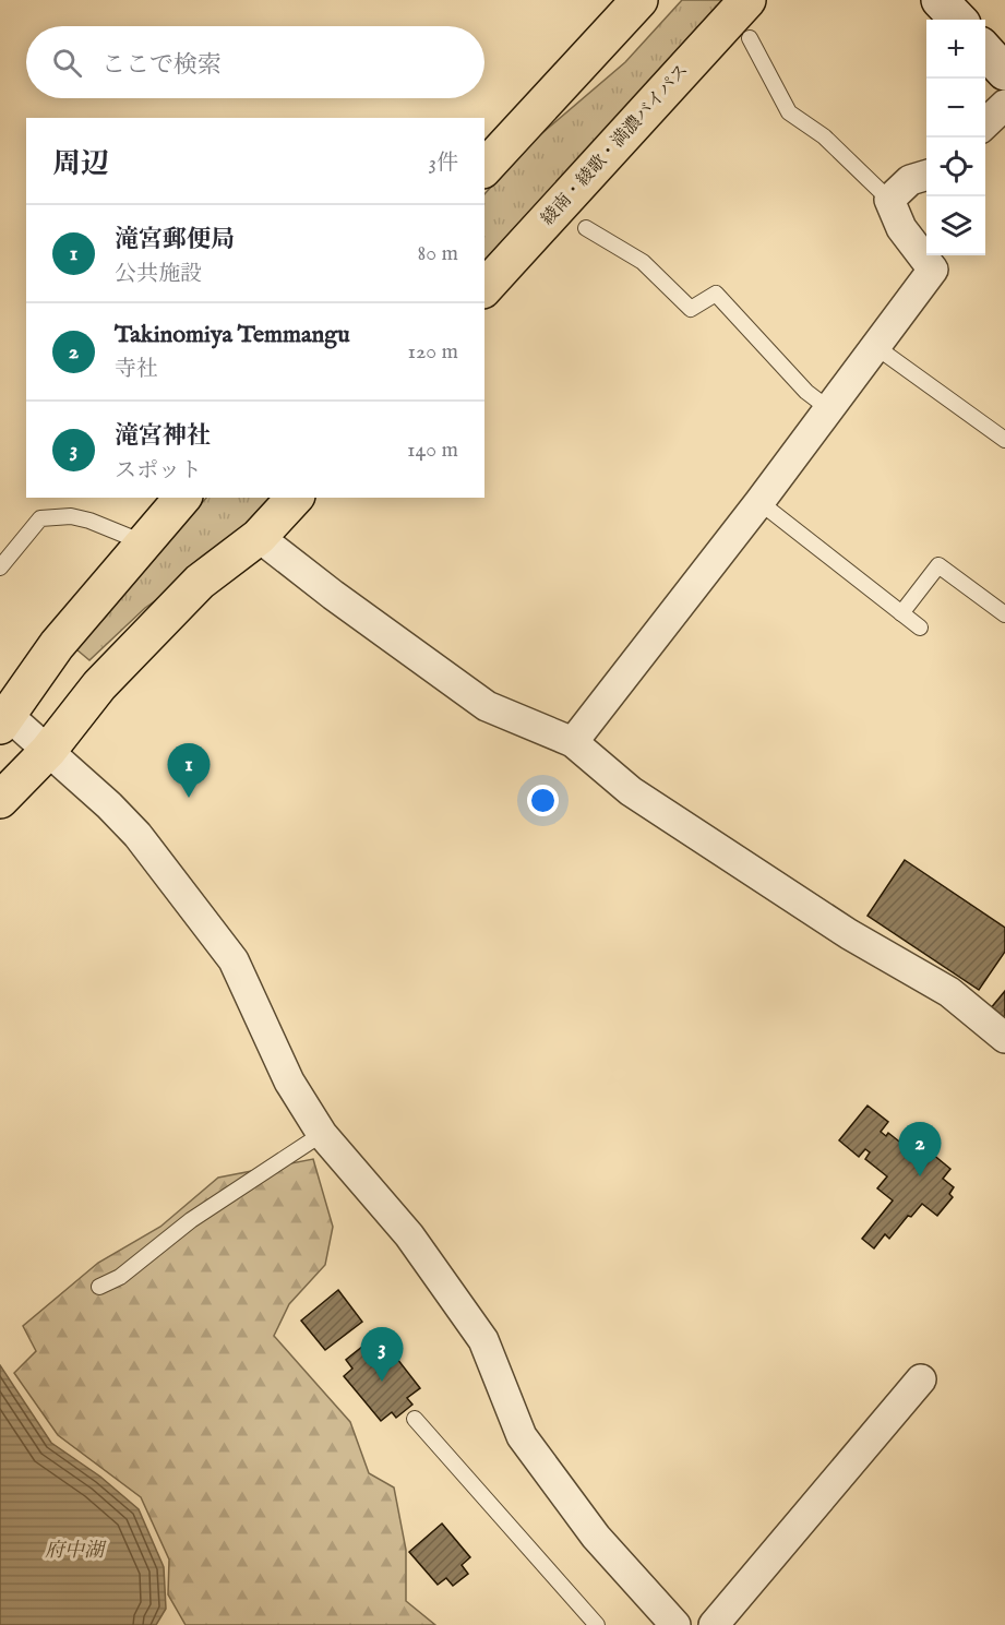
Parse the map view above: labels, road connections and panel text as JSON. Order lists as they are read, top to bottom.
{
  "streets": {
    "highway": ["綾南・綾歌・満濃バイパス"]
  },
  "water": ["府中湖"],
  "page": {
    "map_buttons": ["+", "−"],
    "search": "ここで検索",
    "heading": ["周辺", "3件"],
    "list": [
      {
        "mark": "1",
        "name": "滝宮郵便局",
        "note": "公共施設",
        "value": "80 m"
      },
      {
        "mark": "2",
        "name": "Takinomiya Temmangu",
        "note": "寺社",
        "value": "120 m"
      },
      {
        "mark": "3",
        "name": "滝宮神社",
        "note": "スポット",
        "value": "140 m"
      }
    ],
    "pins": ["1", "2", "3"]
  }
}
